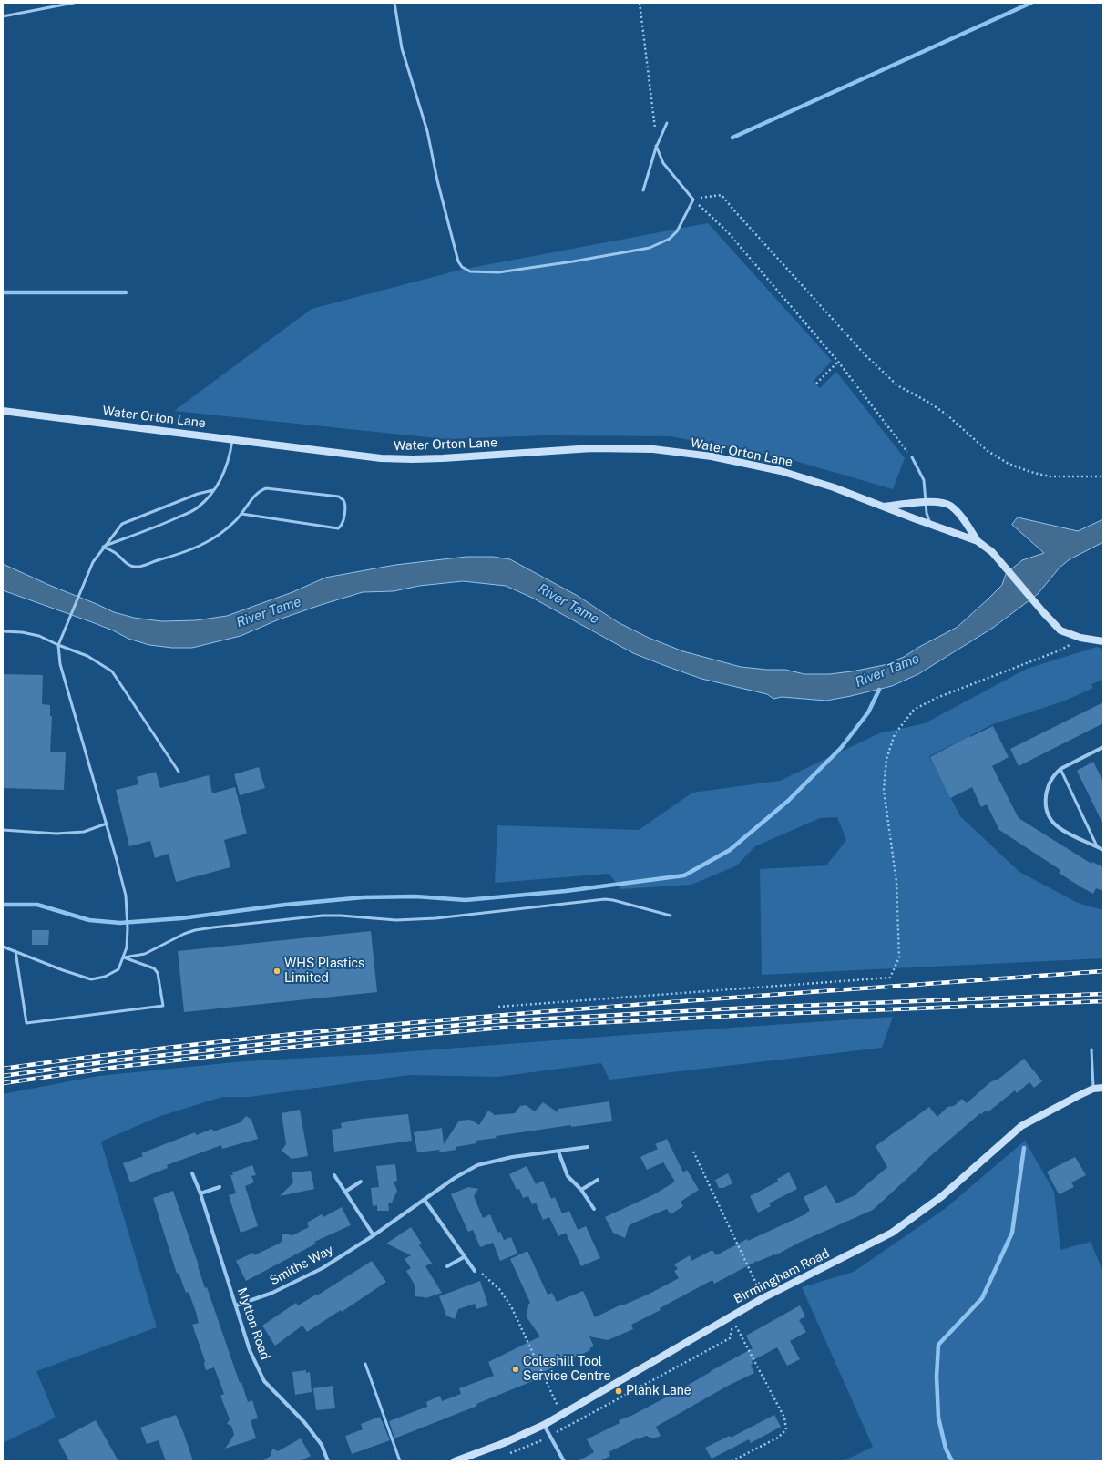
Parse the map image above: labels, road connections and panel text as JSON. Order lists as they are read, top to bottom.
{
  "streets": {
    "street": [
      "Water Orton Lane",
      "Smiths Way",
      "Birmingham Road",
      "Mytton Road"
    ]
  },
  "crossings": [
    ["Smiths Way", "Mytton Road"]
  ],
  "water": ["River Tame"],
  "places": ["WHS Plastics Limited", "Coleshill Tool Service Centre", "Plank Lane"]
}
